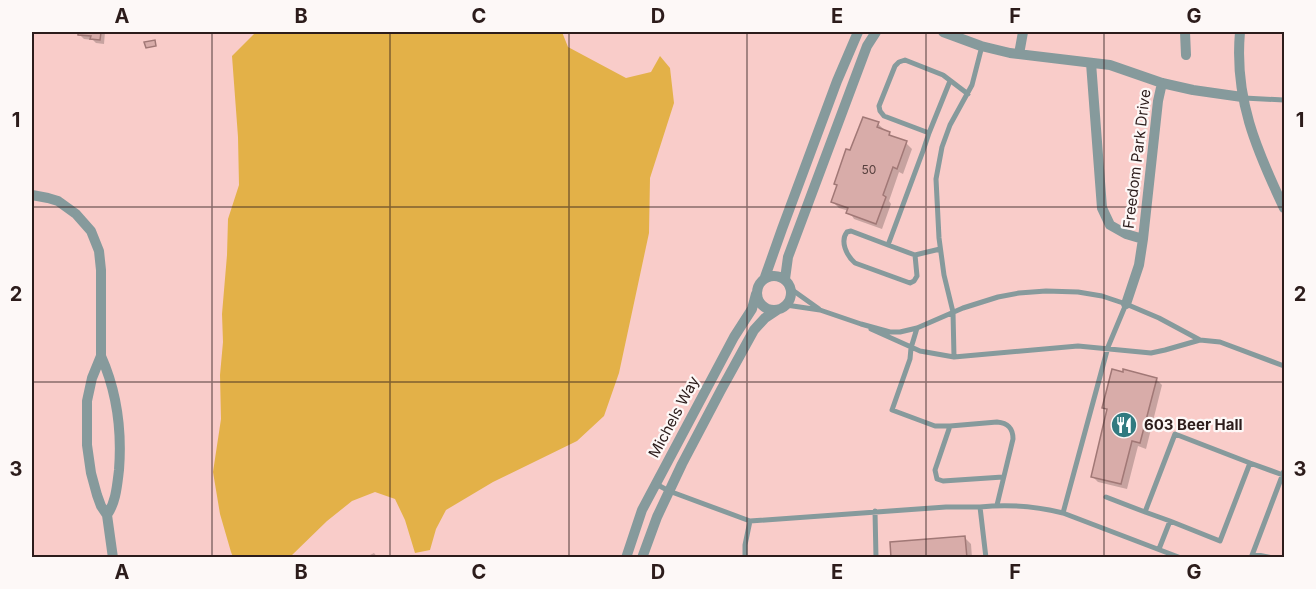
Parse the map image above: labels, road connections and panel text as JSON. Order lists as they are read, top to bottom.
{
  "streets": {
    "street": ["Freedom Park Drive", "Michels Way"]
  },
  "places": {
    "restaurant": ["603 Beer Hall"]
  },
  "house_numbers": ["50"],
  "grid": {
    "columns": [
      "A",
      "B",
      "C",
      "D",
      "E",
      "F",
      "G"
    ],
    "rows": ["1", "2", "3"]
  }
}
